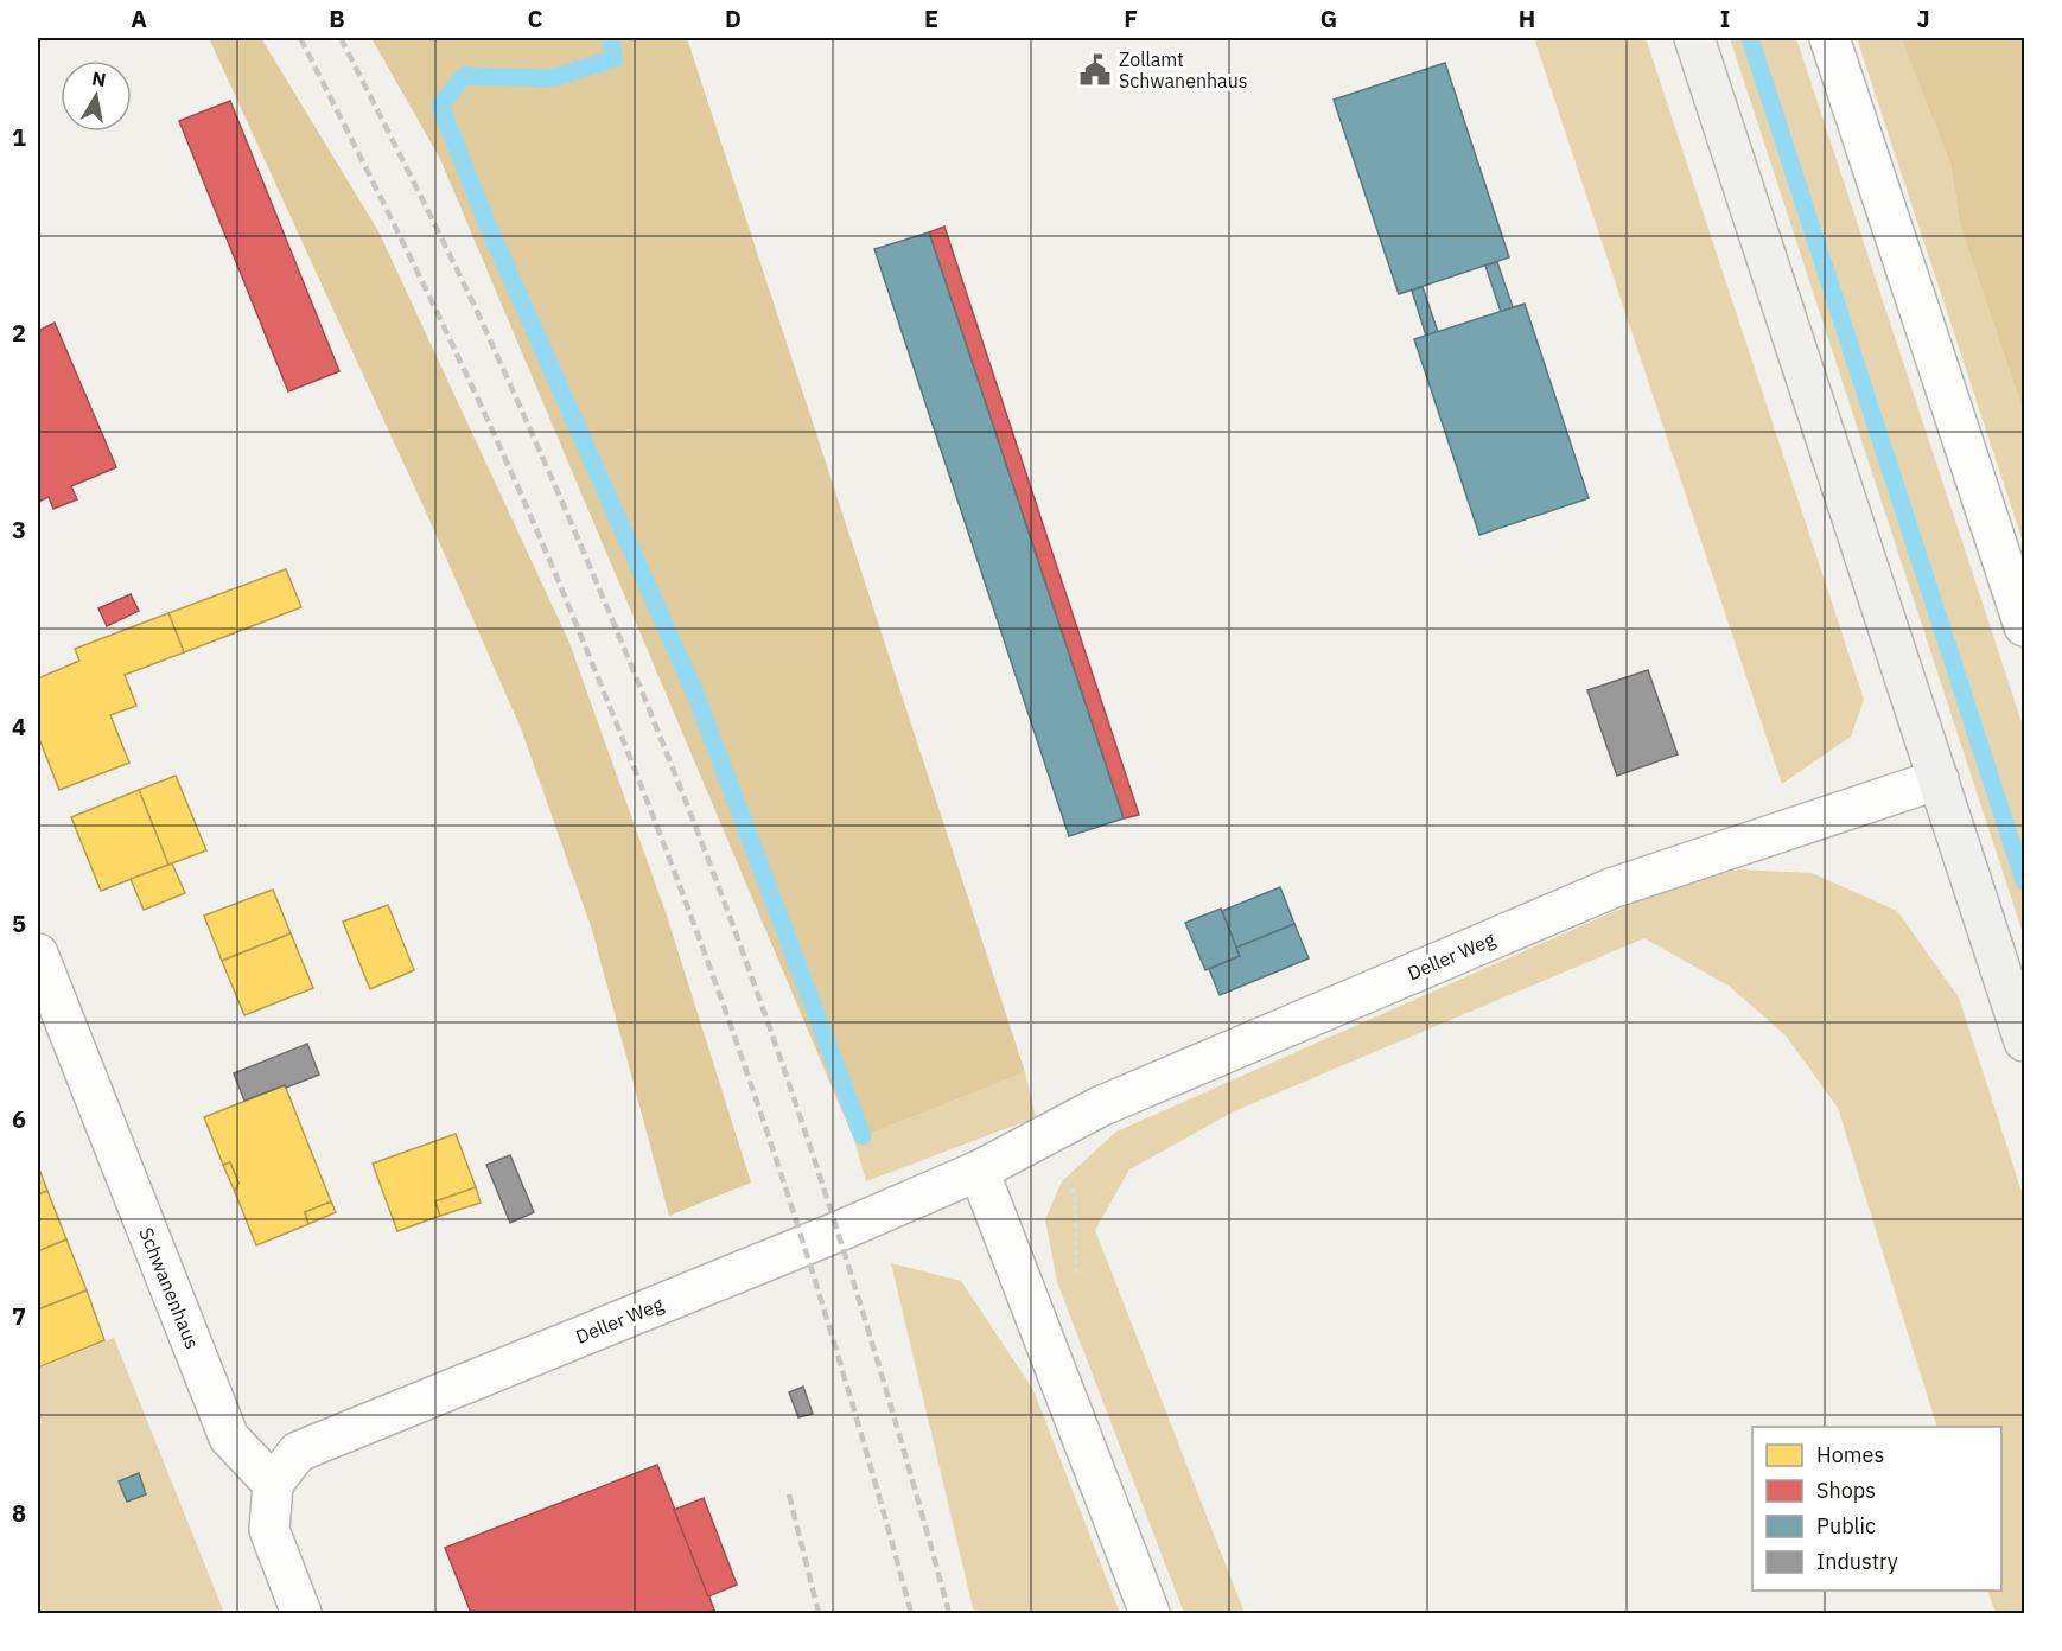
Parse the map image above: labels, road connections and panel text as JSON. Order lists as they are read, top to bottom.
{
  "streets": {
    "street": ["Deller Weg", "Schwanenhaus"]
  },
  "crossings": [
    ["Deller Weg", "Schwanenhaus"]
  ],
  "places": {
    "public building": ["Zollamt Schwanenhaus"]
  },
  "legend": [
    "Homes",
    "Shops",
    "Public",
    "Industry"
  ],
  "north": "top",
  "grid": {
    "columns": [
      "A",
      "B",
      "C",
      "D",
      "E",
      "F",
      "G",
      "H",
      "I",
      "J"
    ],
    "rows": [
      "1",
      "2",
      "3",
      "4",
      "5",
      "6",
      "7",
      "8"
    ]
  }
}
